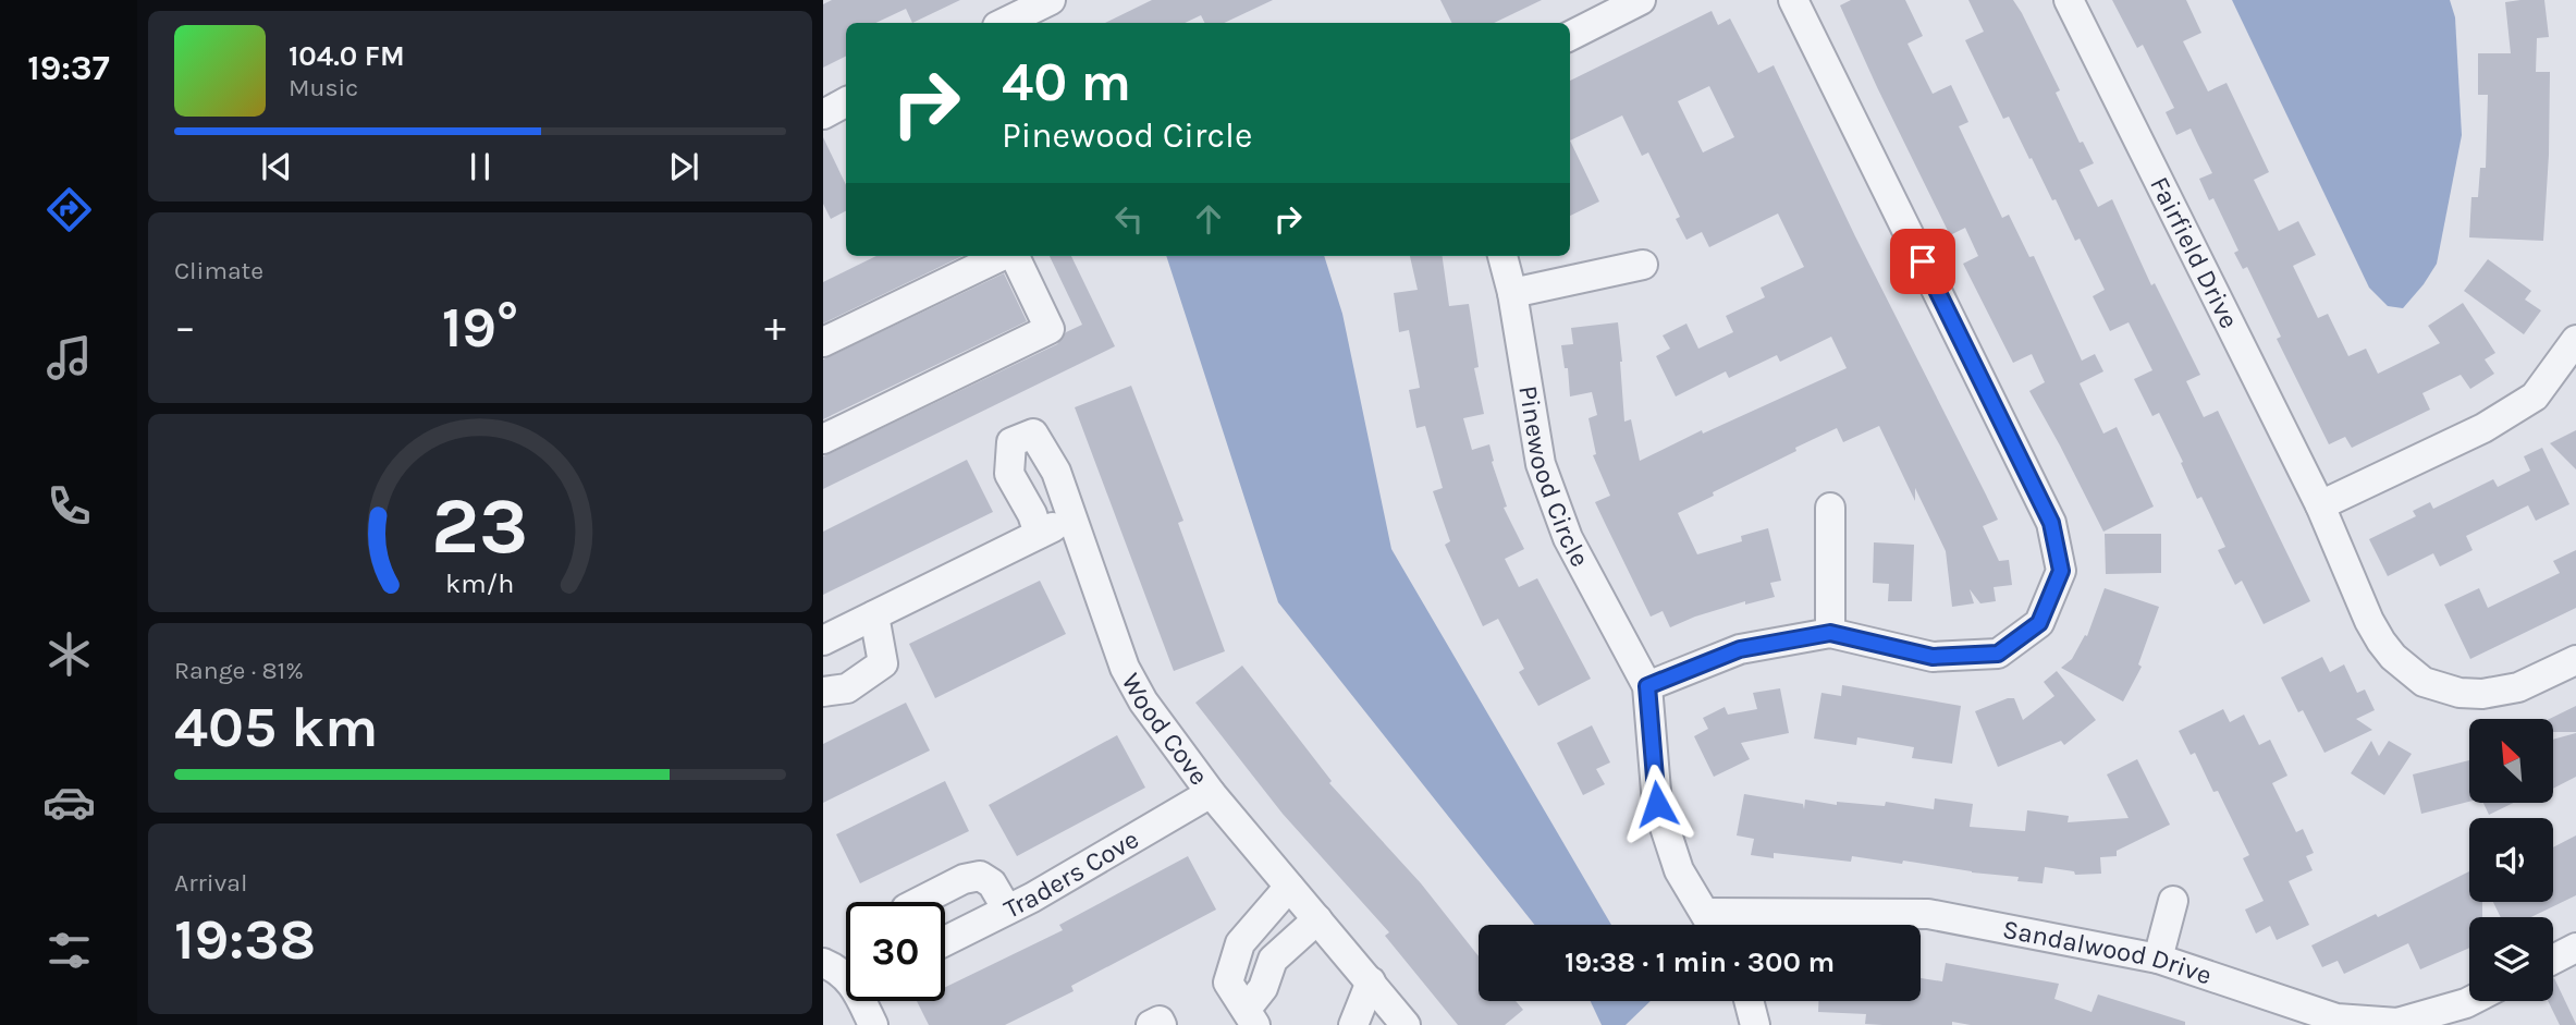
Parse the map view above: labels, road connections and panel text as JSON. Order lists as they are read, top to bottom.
{
  "streets": {
    "street": [
      "Fairfield Drive",
      "Pinewood Circle",
      "Wood Cove",
      "Traders Cove",
      "Sandalwood Drive"
    ]
  },
  "crossings": [
    ["Pinewood Circle", "Sandalwood Drive"],
    ["Wood Cove", "Traders Cove"]
  ],
  "north": "top left",
  "page": {
    "tabs": "19:37",
    "turn": ["40 m", "Pinewood Circle"],
    "song": ["104.0 FM", "Music"],
    "tile": [
      "Climate",
      ["Range · 81%", "405 km"],
      ["Arrival", "19:38"]
    ],
    "heat": ["−", "19°", "+"],
    "limit": "30",
    "trip": "19:38 · 1 min · 300 m",
    "gauge": ["23", "km/h"]
  }
}
